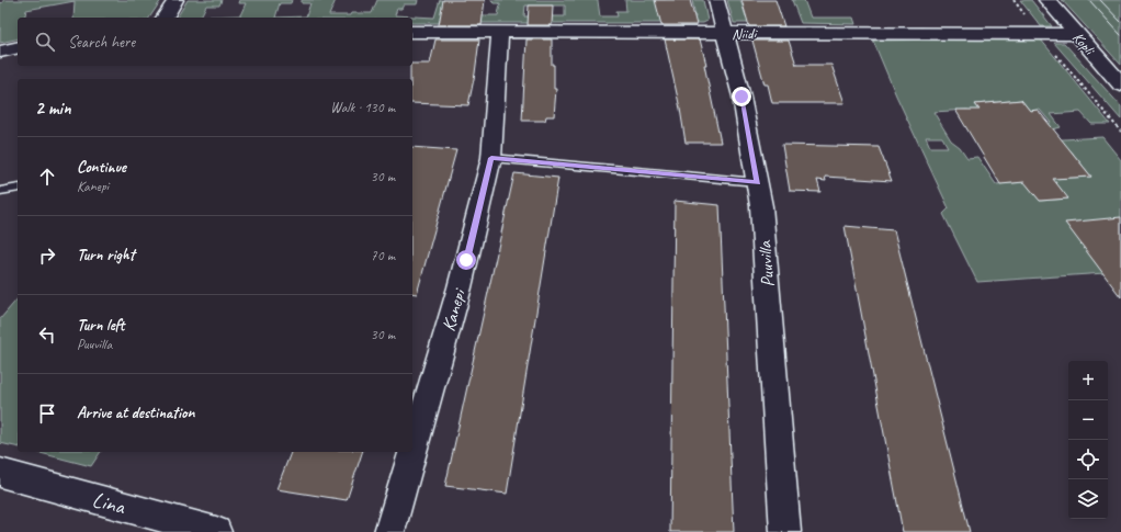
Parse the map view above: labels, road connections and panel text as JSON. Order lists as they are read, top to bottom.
{
  "streets": {
    "street": [
      "Niidi",
      "Kopli",
      "Puuvilla",
      "Kanepi",
      "Lina"
    ]
  },
  "crossings": [
    ["Niidi", "Kopli"],
    ["Niidi", "Puuvilla"],
    ["Niidi", "Kanepi"]
  ],
  "page": {
    "search": "Search here",
    "heading": ["2 min", "Walk · 130 m"],
    "list": [
      ["Continue", "Kanepi", "30 m"],
      ["Turn right", "70 m"],
      ["Turn left", "Puuvilla", "30 m"],
      "Arrive at destination"
    ],
    "map_buttons": ["+", "−"]
  }
}
